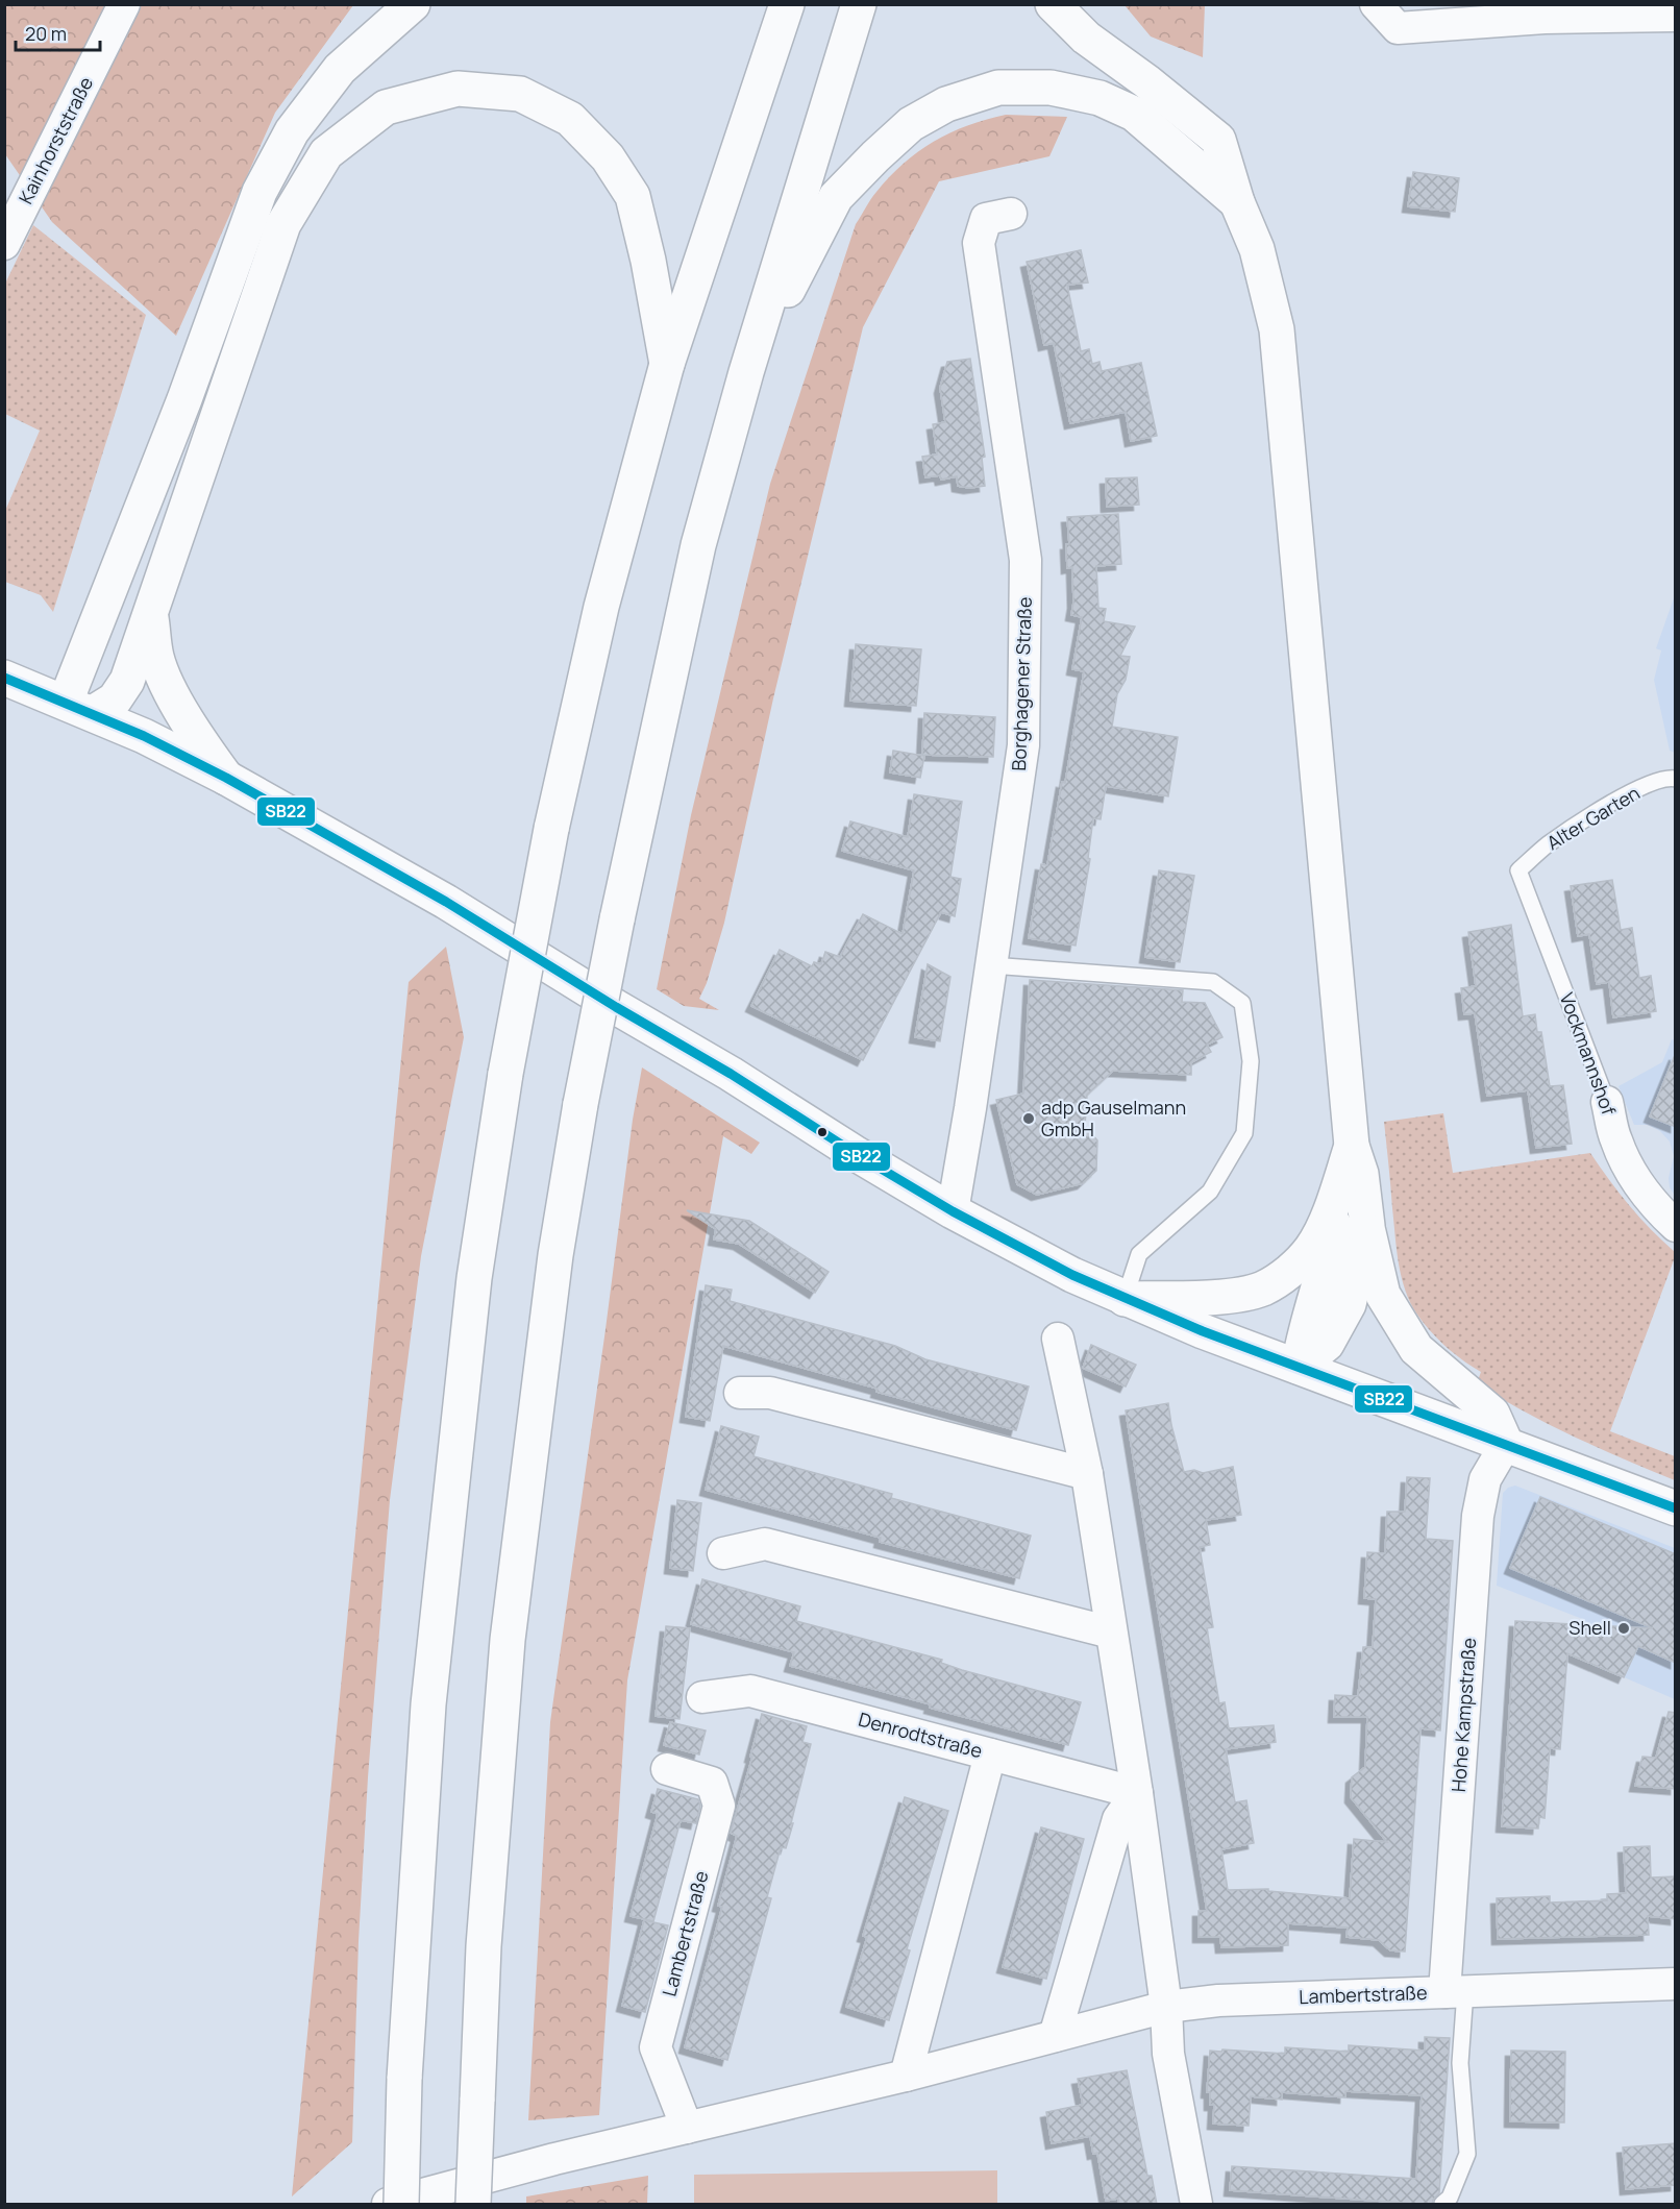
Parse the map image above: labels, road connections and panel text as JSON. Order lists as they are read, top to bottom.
{
  "streets": {
    "street": [
      "Kainhorststraße",
      "Borghagener Straße",
      "Vockmannshof",
      "Hohe Kampstraße",
      "Denrodtstraße",
      "Lambertstraße"
    ],
    "lane": ["Alter Garten"]
  },
  "crossings": [
    ["Alter Garten", "Vockmannshof"],
    ["Hohe Kampstraße", "Lambertstraße"]
  ],
  "places": ["adp Gauselmann GmbH", "Shell"],
  "lines": ["transit line SB22"],
  "scale_bar": "20 m"
}
